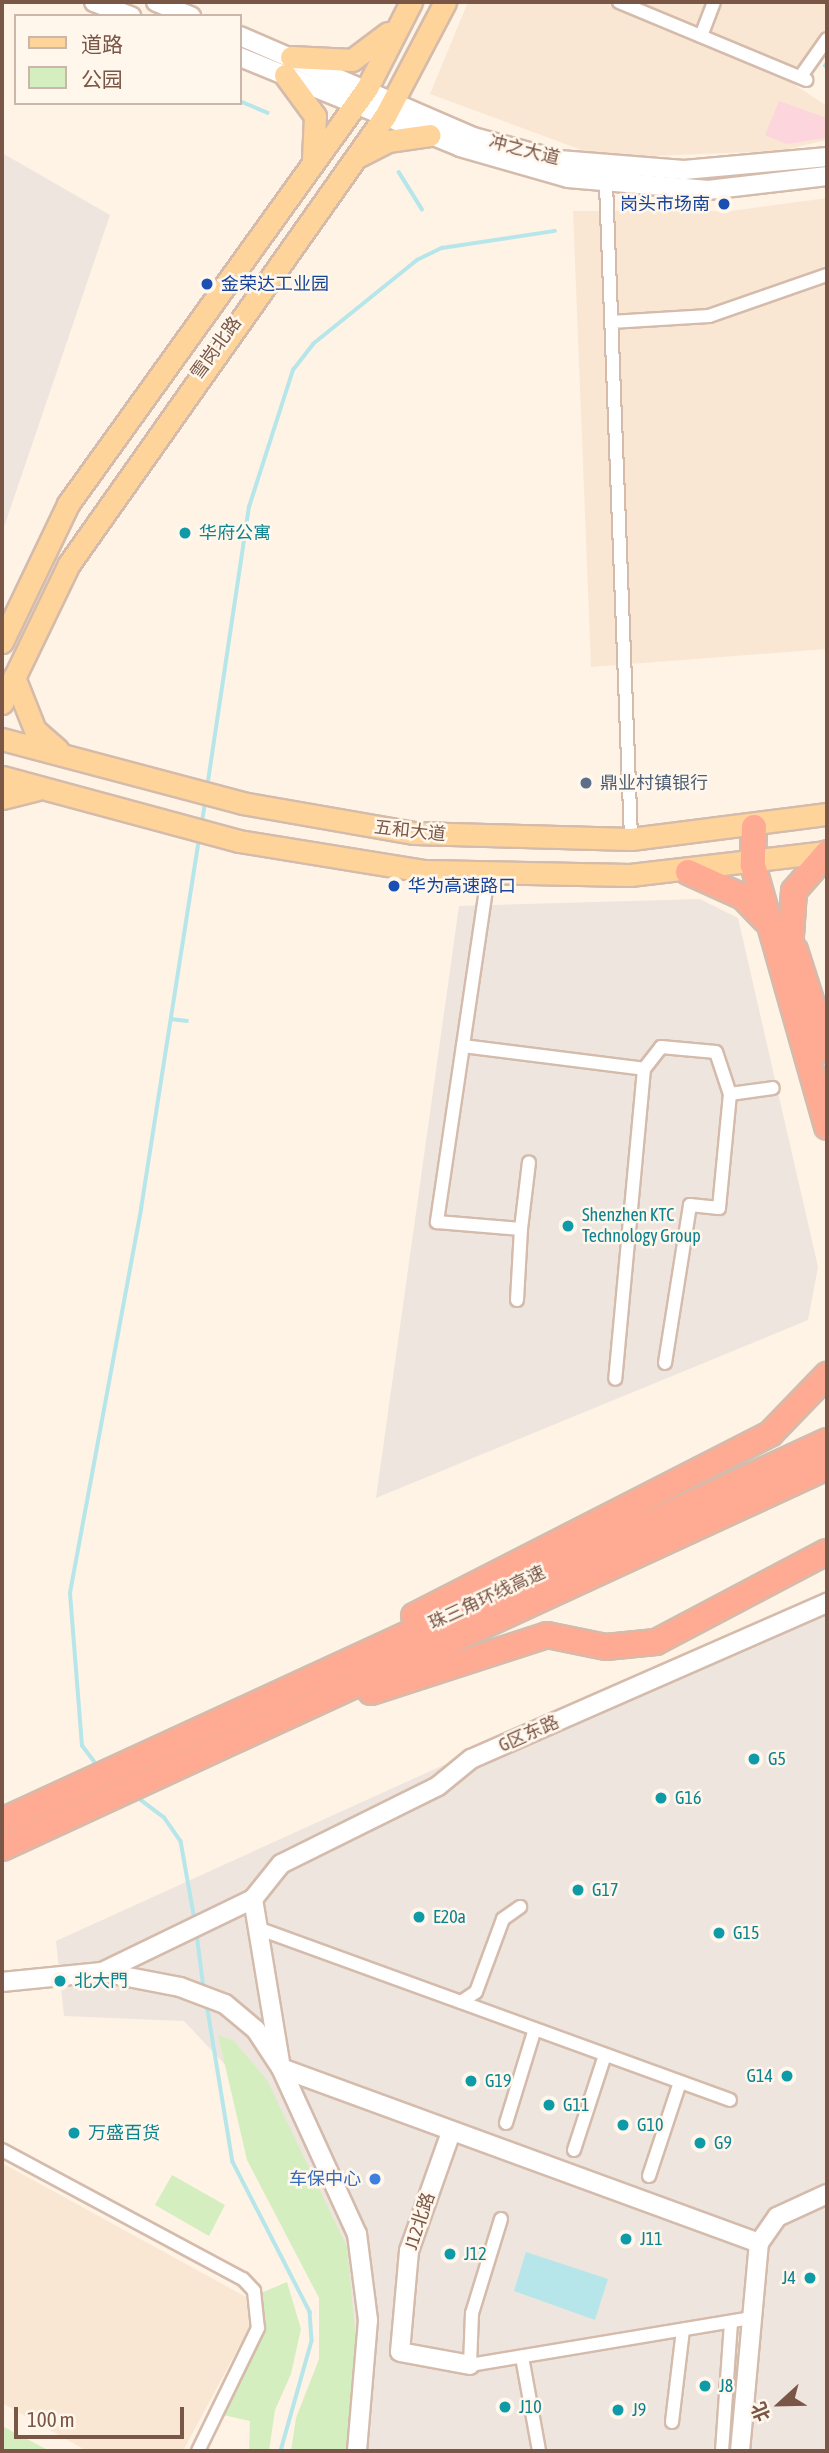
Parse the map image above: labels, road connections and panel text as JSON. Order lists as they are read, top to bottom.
{
  "streets": {
    "highway": ["珠三角环线高速"],
    "main road": ["雪岗北路", "五和大道"],
    "street": ["冲之大道", "G区东路", "J12北路"]
  },
  "crossings": [
    ["冲之大道", "雪岗北路"]
  ],
  "places": [
    "岗头市场南",
    "金荣达工业园",
    "华府公寓",
    "鼎业村镇银行",
    "华为高速路口",
    "Shenzhen KTC Technology Group",
    "G5",
    "G16",
    "G17",
    "E20a",
    "G15",
    "北大門",
    "G14",
    "G19",
    "G11",
    "G10",
    "万盛百货",
    "G9",
    "车保中心",
    "J11",
    "J12",
    "J4",
    "J8",
    "J10",
    "J9"
  ],
  "legend": ["道路", "公园"],
  "scale_bar": "100 m",
  "north": "left"
}
